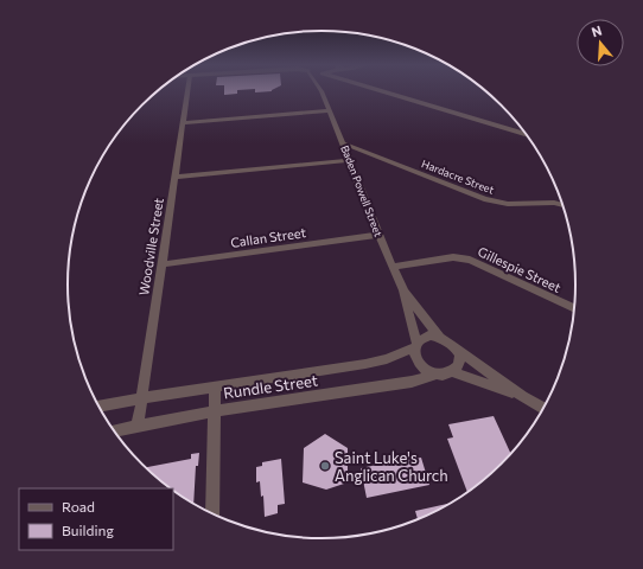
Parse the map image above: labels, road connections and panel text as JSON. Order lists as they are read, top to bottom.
{
  "streets": {
    "street": [
      "Hardacre Street",
      "Baden Powell Street",
      "Callan Street",
      "Woodville Street",
      "Gillespie Street",
      "Rundle Street"
    ]
  },
  "crossings": [
    ["Hardacre Street", "Baden Powell Street"],
    ["Baden Powell Street", "Callan Street"],
    ["Baden Powell Street", "Gillespie Street"],
    ["Baden Powell Street", "Rundle Street"],
    ["Callan Street", "Woodville Street"],
    ["Woodville Street", "Rundle Street"]
  ],
  "places": ["Saint Luke's Anglican Church"],
  "legend": ["Road", "Building"],
  "north": "top"
}
